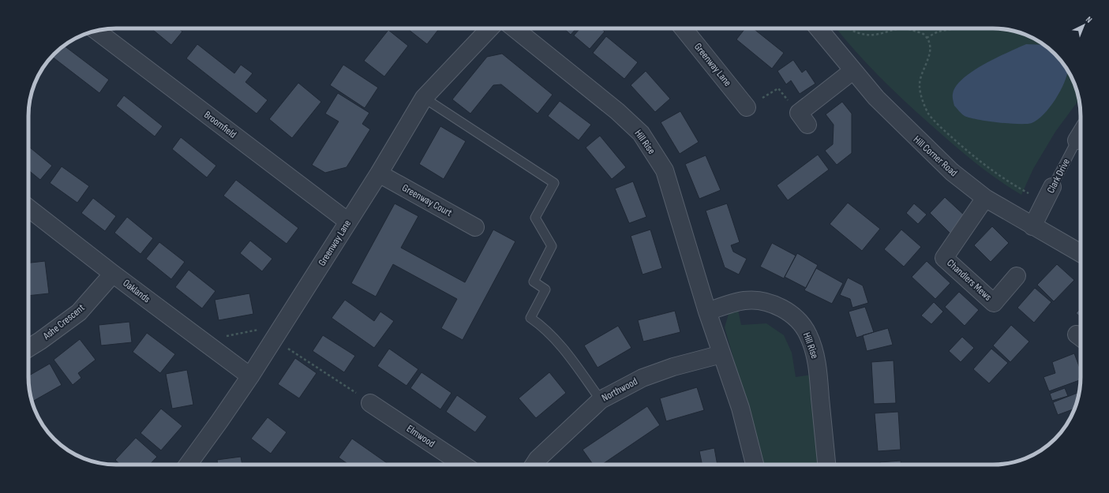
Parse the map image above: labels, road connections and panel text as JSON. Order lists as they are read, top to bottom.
{
  "streets": {
    "street": [
      "Greenway Lane",
      "Broomfield",
      "Hill Rise",
      "Hill Corner Road",
      "Clark Drive",
      "Greenway Court",
      "Chandlers Mews",
      "Oaklands",
      "Ashe Crescent",
      "Northwood",
      "Elmwood"
    ]
  },
  "crossings": [
    ["Greenway Lane", "Broomfield"],
    ["Greenway Lane", "Greenway Court"],
    ["Greenway Lane", "Oaklands"],
    ["Hill Rise", "Northwood"],
    ["Hill Corner Road", "Clark Drive"],
    ["Hill Corner Road", "Chandlers Mews"],
    ["Oaklands", "Ashe Crescent"]
  ],
  "north": "top right"
}
